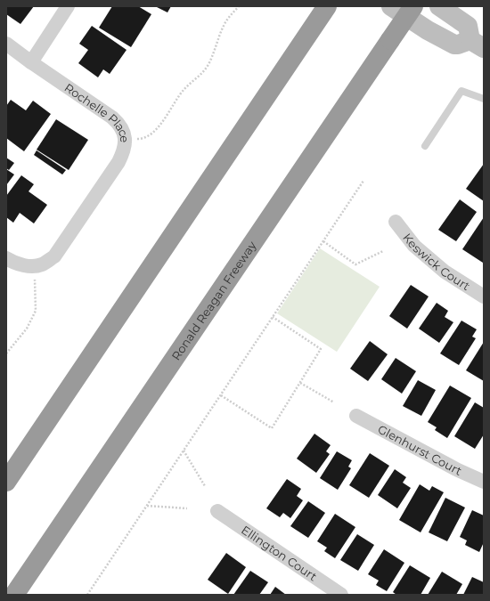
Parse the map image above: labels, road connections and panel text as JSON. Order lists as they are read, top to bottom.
{
  "streets": {
    "highway": ["Ronald Reagan Freeway"],
    "street": [
      "Rochelle Place",
      "Keswick Court",
      "Glenhurst Court",
      "Ellington Court"
    ]
  }
}
